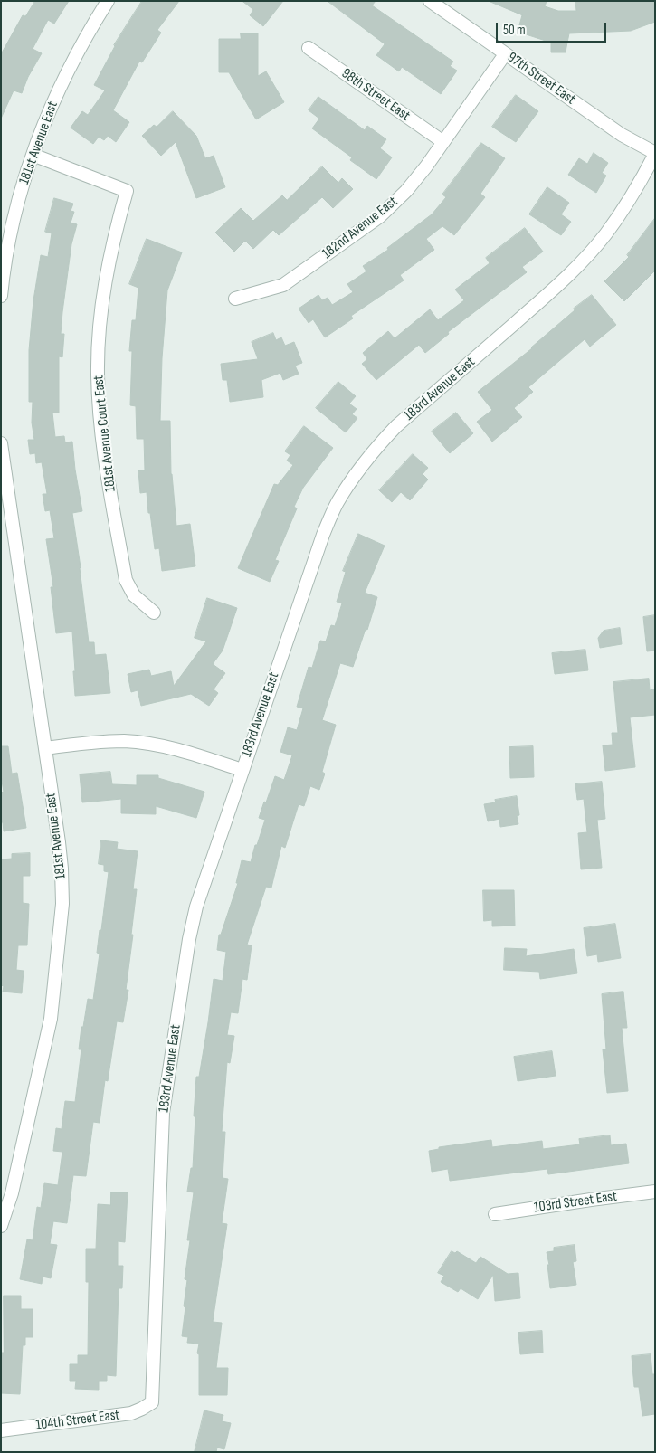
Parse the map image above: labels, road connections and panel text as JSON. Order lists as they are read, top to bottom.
{
  "streets": {
    "street": [
      "97th Street East",
      "98th Street East",
      "181st Avenue East",
      "182nd Avenue East",
      "183rd Avenue East",
      "181st Avenue Court East",
      "103rd Street East",
      "104th Street East"
    ]
  },
  "crossings": [
    ["97th Street East", "182nd Avenue East"],
    ["97th Street East", "183rd Avenue East"],
    ["98th Street East", "182nd Avenue East"],
    ["181st Avenue East", "181st Avenue Court East"],
    ["183rd Avenue East", "104th Street East"]
  ],
  "scale_bar": "50 m"
}
